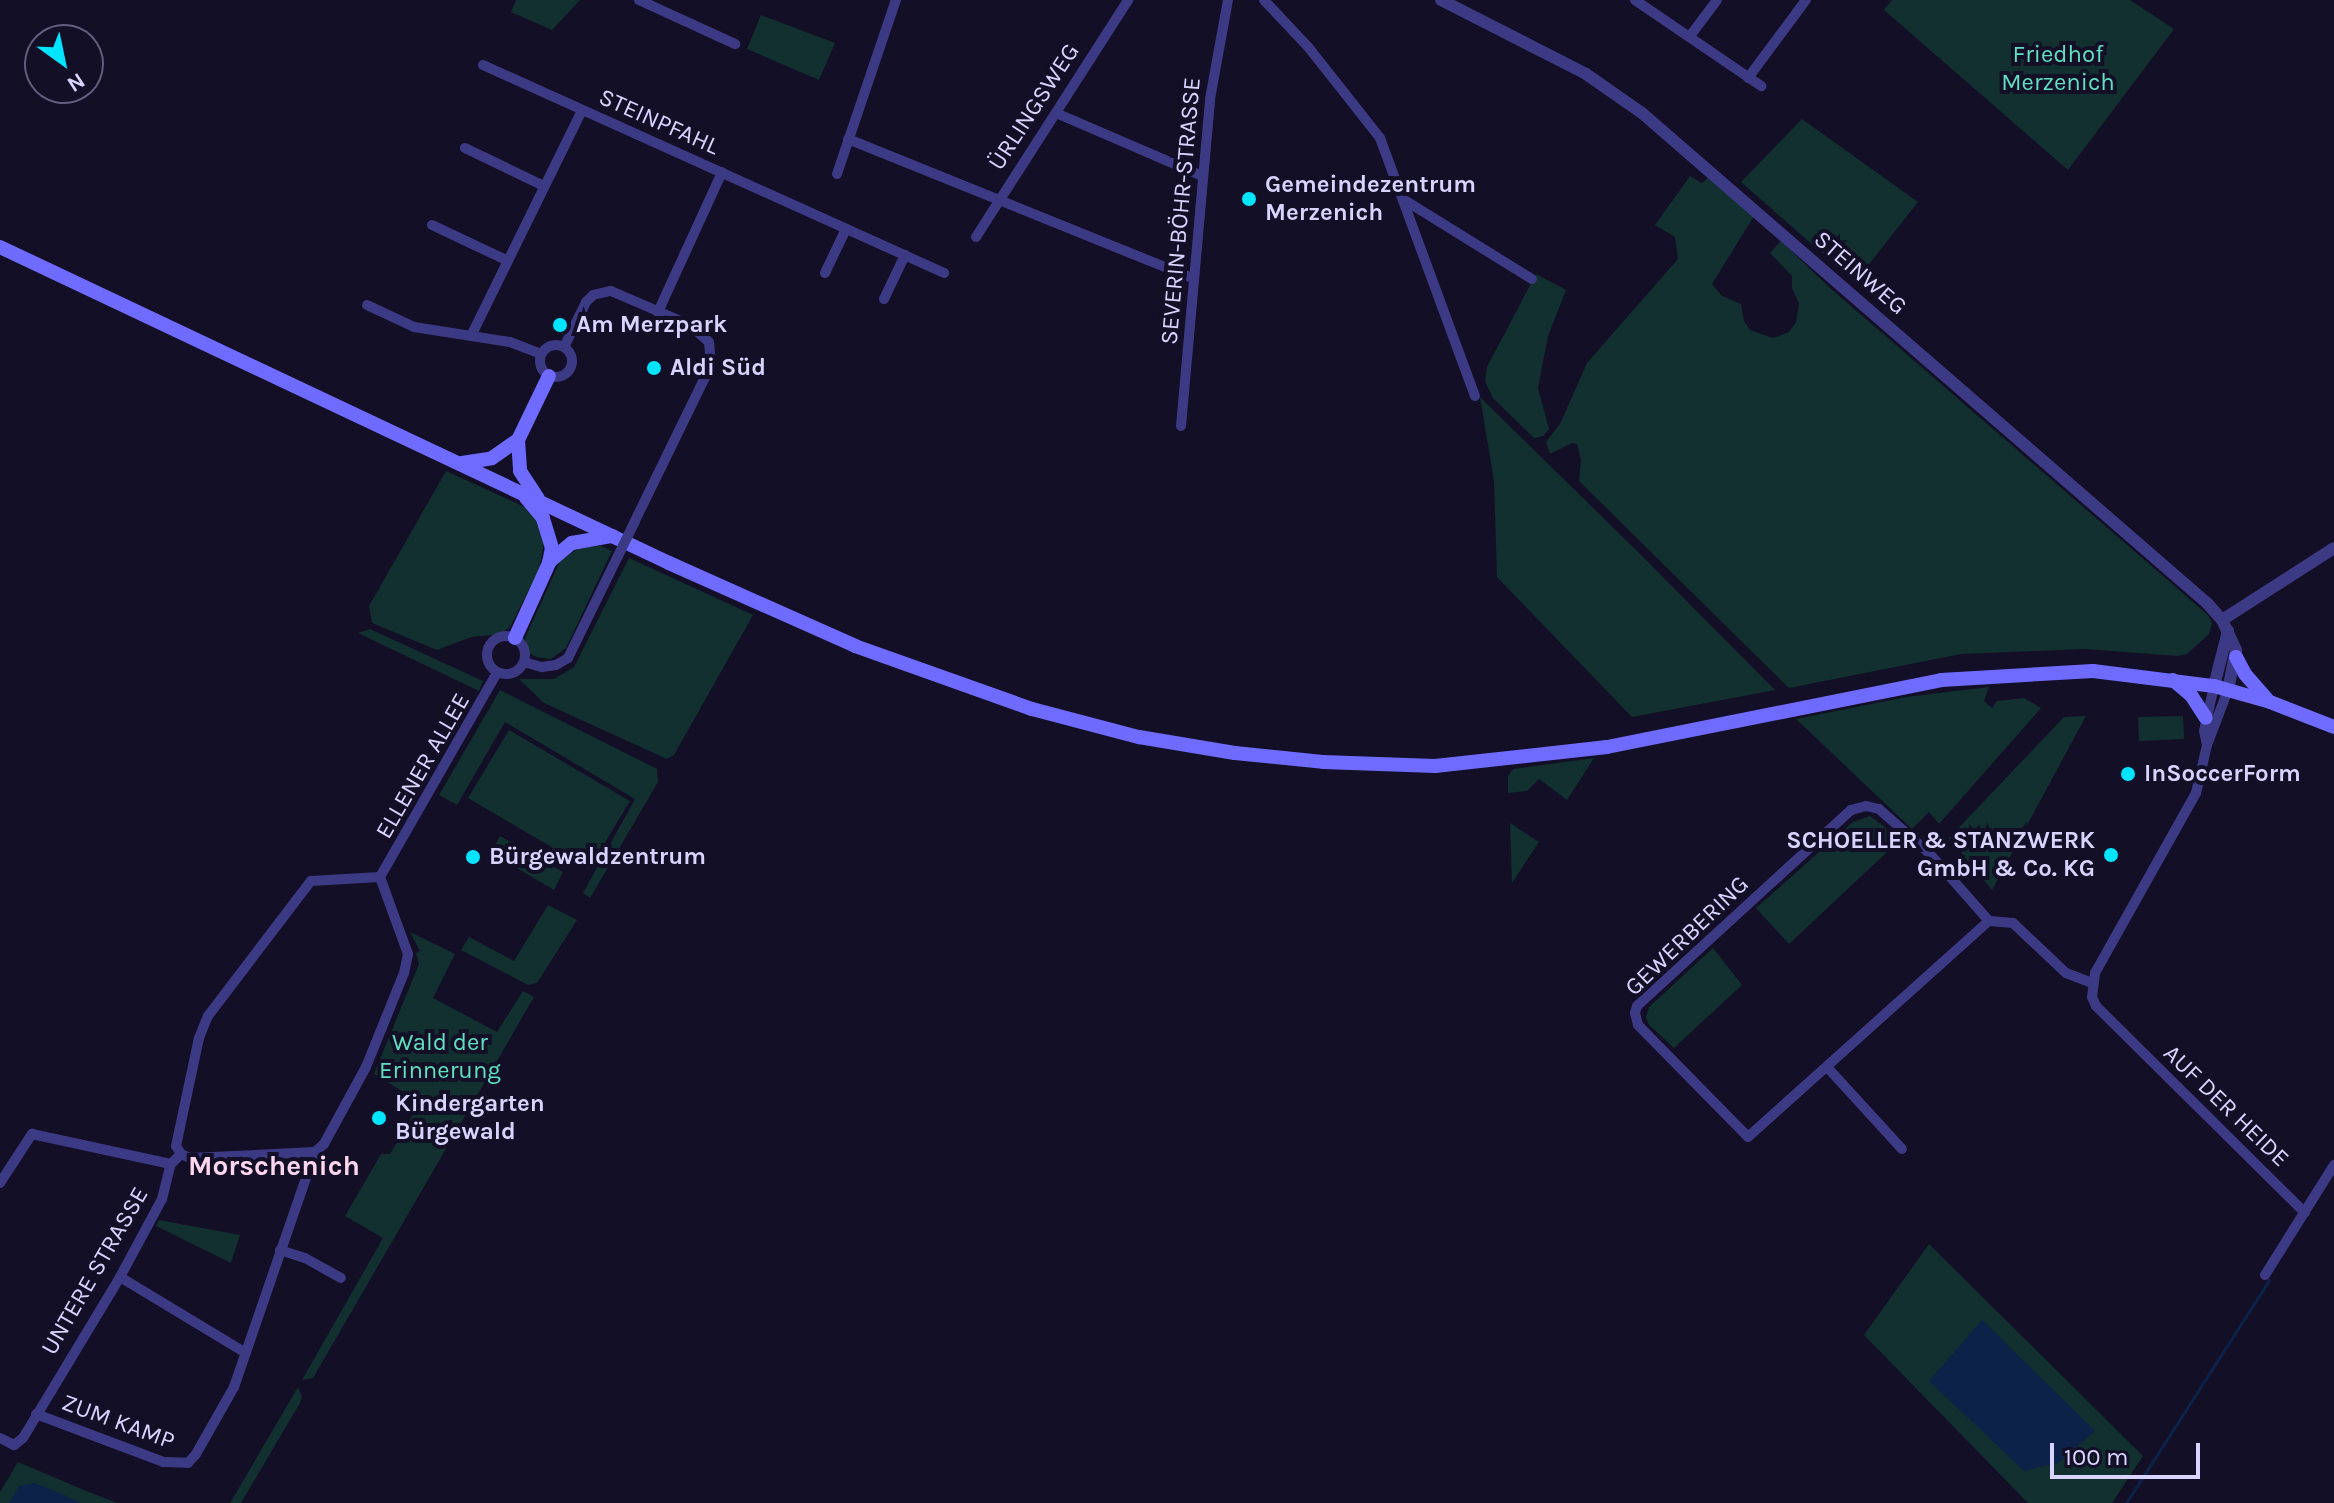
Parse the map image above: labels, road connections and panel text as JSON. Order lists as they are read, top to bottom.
{
  "streets": {
    "street": [
      "ÜRLINGSWEG",
      "STEINPFAHL",
      "SEVERIN-BÖHR-STRASSE",
      "STEINWEG",
      "ELLENER ALLEE",
      "GEWERBERING",
      "AUF DER HEIDE",
      "UNTERE STRASSE",
      "ZUM KAMP"
    ]
  },
  "crossings": [
    ["UNTERE STRASSE", "ZUM KAMP"]
  ],
  "districts": ["Morschenich"],
  "parks": ["Friedhof Merzenich", "Wald der Erinnerung"],
  "places": [
    "Gemeindezentrum Merzenich",
    "Am Merzpark",
    "Aldi Süd",
    "InSoccerForm",
    "SCHOELLER & STANZWERK GmbH & Co. KG",
    "Bürgewaldzentrum",
    "Kindergarten Bürgewald"
  ],
  "scale_bar": "100 m",
  "north": "bottom right"
}
